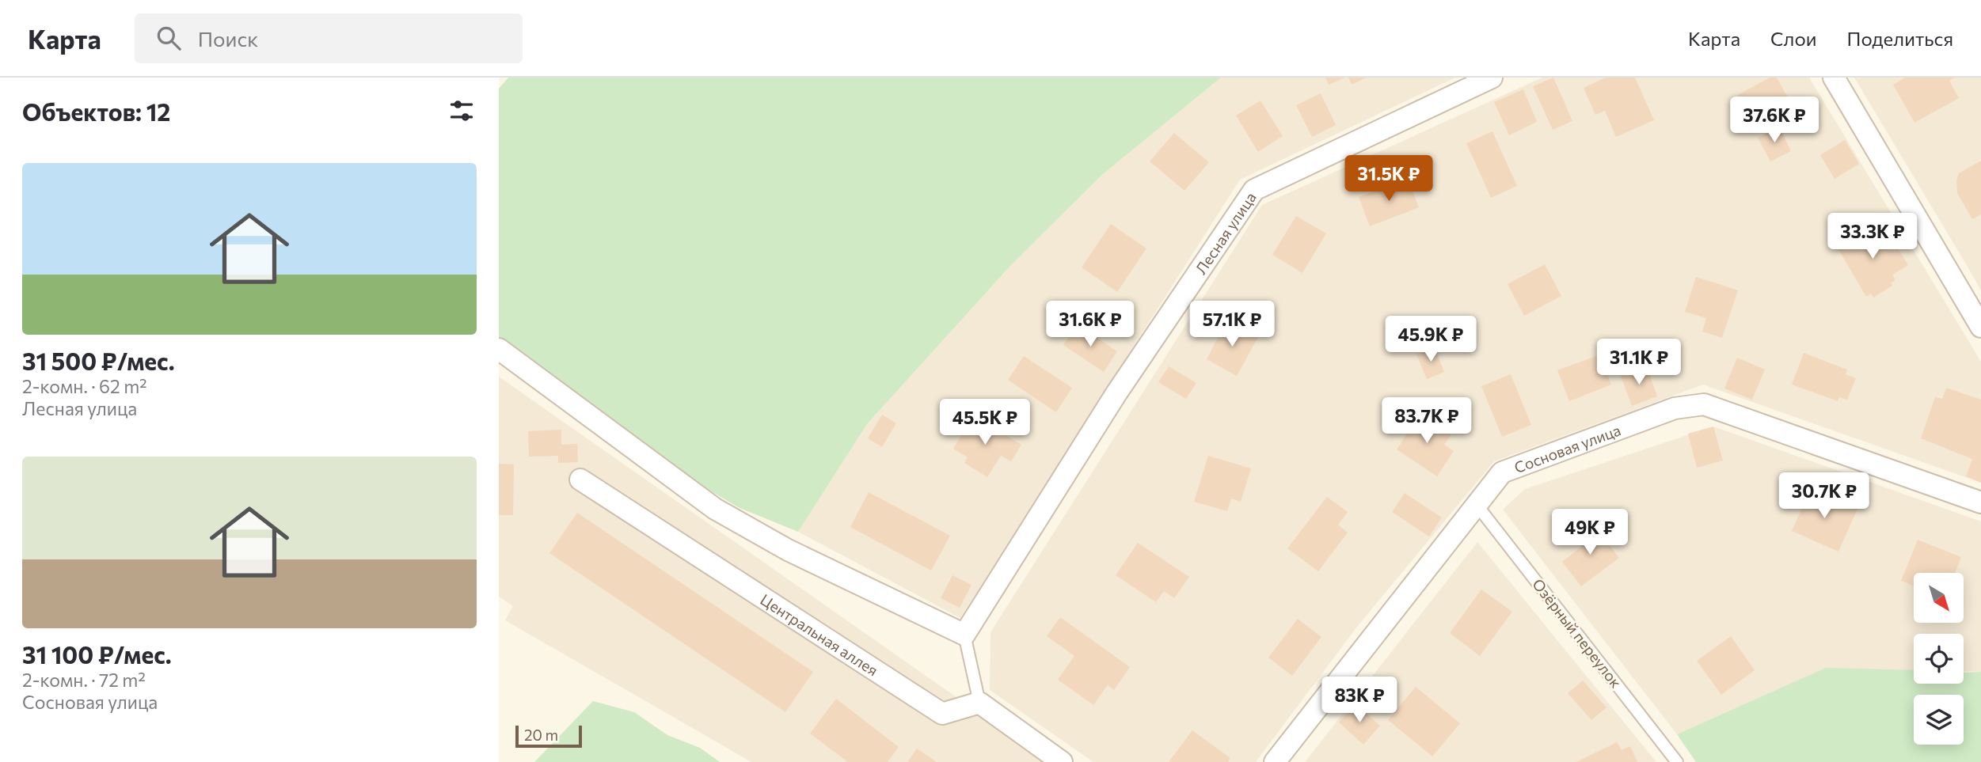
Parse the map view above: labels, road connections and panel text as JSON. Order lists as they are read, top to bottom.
{
  "streets": {
    "street": ["Лесная улица", "Сосновая улица", "Центральная аллея"],
    "lane": ["Озёрный переулок"]
  },
  "crossings": [
    ["Сосновая улица", "Озёрный переулок"]
  ],
  "scale_bar": "20 m",
  "north": "bottom right",
  "page": {
    "header": "Карта",
    "search": "Поиск",
    "nav": ["Карта", "Слои", "Поделиться"],
    "heading": "Объектов: 12",
    "price": [
      "37.6K ₽",
      "31.5K ₽",
      "33.3K ₽",
      "31.6K ₽",
      "57.1K ₽",
      "45.9K ₽",
      "31.1K ₽",
      "83.7K ₽",
      "45.5K ₽",
      "30.7K ₽",
      "49K ₽",
      "83K ₽"
    ],
    "list": [
      {
        "name": "31 500 ₽/мес.",
        "note": "2-комн. · 62 m² · Лесная улица"
      },
      {
        "name": "31 100 ₽/мес.",
        "note": "2-комн. · 72 m² · Сосновая улица"
      }
    ],
    "scale": "20 m"
  }
}
